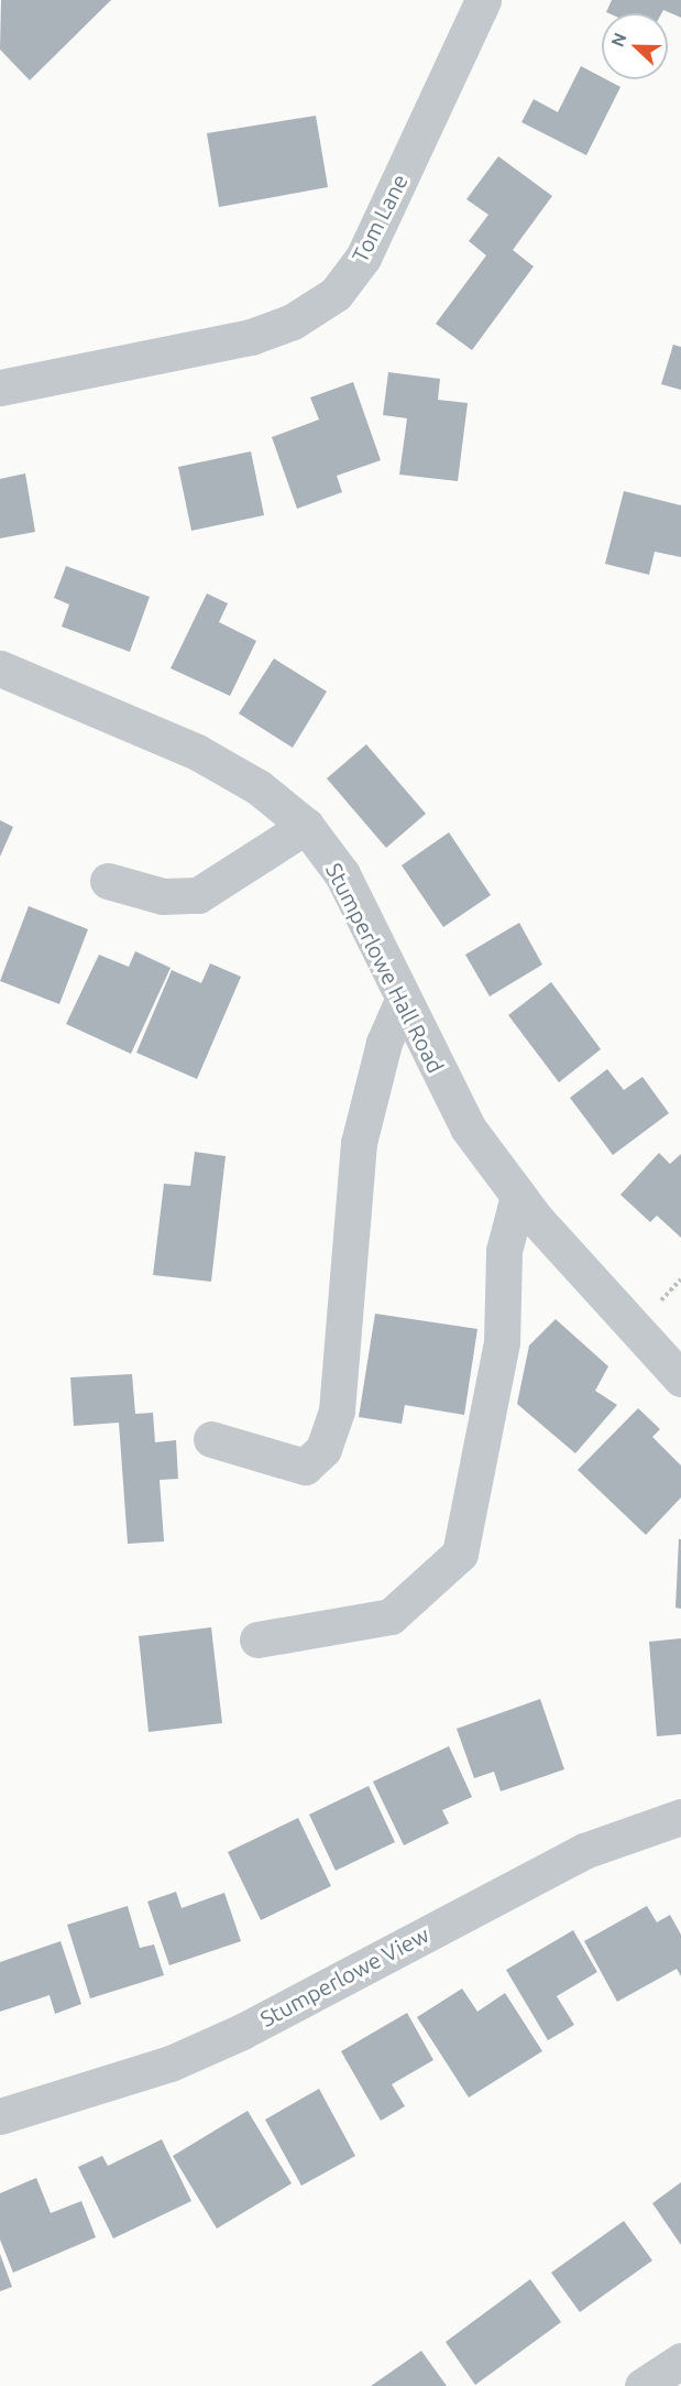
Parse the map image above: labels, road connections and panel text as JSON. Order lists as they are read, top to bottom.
{
  "streets": {
    "street": ["Tom Lane", "Stumperlowe Hall Road", "Stumperlowe View"]
  },
  "north": "left"
}
